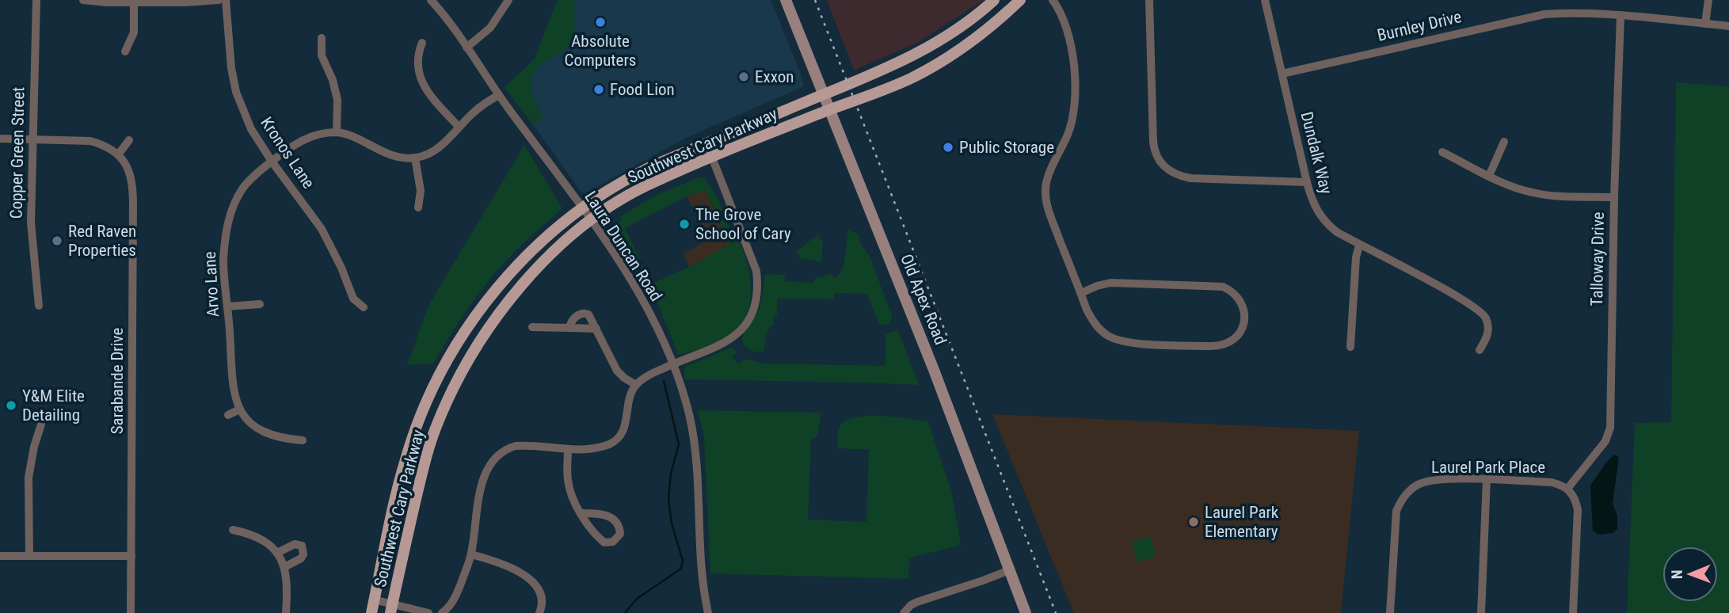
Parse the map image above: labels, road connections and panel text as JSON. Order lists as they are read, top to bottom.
{
  "streets": {
    "main road": ["Southwest Cary Parkway", "Old Apex Road"],
    "street": [
      "Burnley Drive",
      "Copper Green Street",
      "Kronos Lane",
      "Dundalk Way",
      "Laura Duncan Road",
      "Talloway Drive",
      "Arvo Lane",
      "Sarabande Drive",
      "Laurel Park Place"
    ]
  },
  "crossings": [
    ["Burnley Drive", "Dundalk Way"],
    ["Burnley Drive", "Talloway Drive"],
    ["Southwest Cary Parkway", "Laura Duncan Road"],
    ["Southwest Cary Parkway", "Old Apex Road"],
    ["Kronos Lane", "Arvo Lane"],
    ["Talloway Drive", "Laurel Park Place"]
  ],
  "places": [
    "Absolute Computers",
    "Exxon",
    "Food Lion",
    "Public Storage",
    "The Grove School of Cary",
    "Red Raven Properties",
    "Y&M Elite Detailing",
    "Laurel Park Elementary"
  ],
  "north": "left"
}
